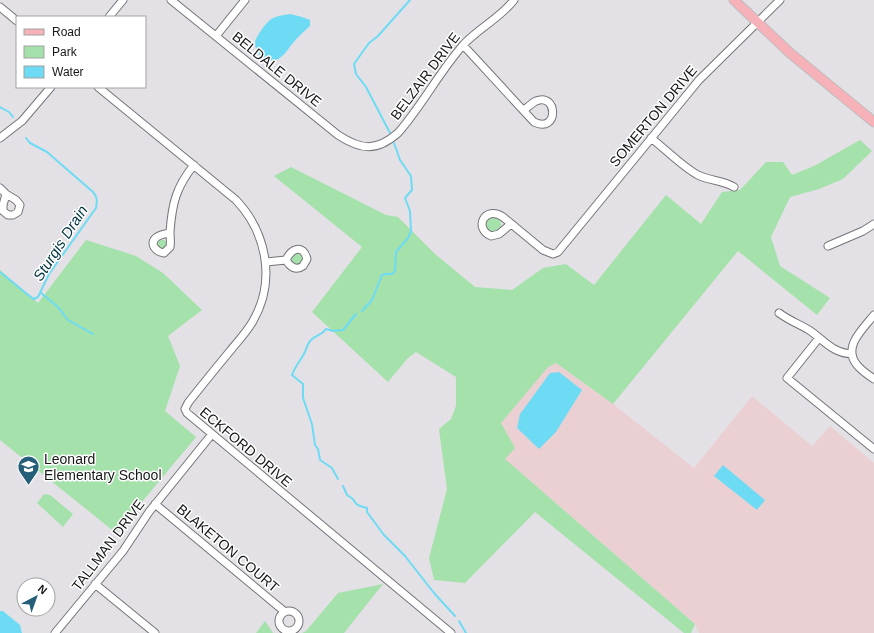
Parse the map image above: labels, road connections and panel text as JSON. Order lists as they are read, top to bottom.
{
  "streets": {
    "street": [
      "BELDALE DRIVE",
      "BELZAIR DRIVE",
      "SOMERTON DRIVE",
      "ECKFORD DRIVE",
      "TALLMAN DRIVE",
      "BLAKETON COURT"
    ]
  },
  "crossings": [
    ["BELDALE DRIVE", "BELZAIR DRIVE"],
    ["ECKFORD DRIVE", "TALLMAN DRIVE"],
    ["TALLMAN DRIVE", "BLAKETON COURT"]
  ],
  "water": ["Sturgis Drain"],
  "places": {
    "school or university": ["Leonard Elementary School"]
  },
  "legend": ["Road", "Park", "Water"],
  "north": "top right"
}
